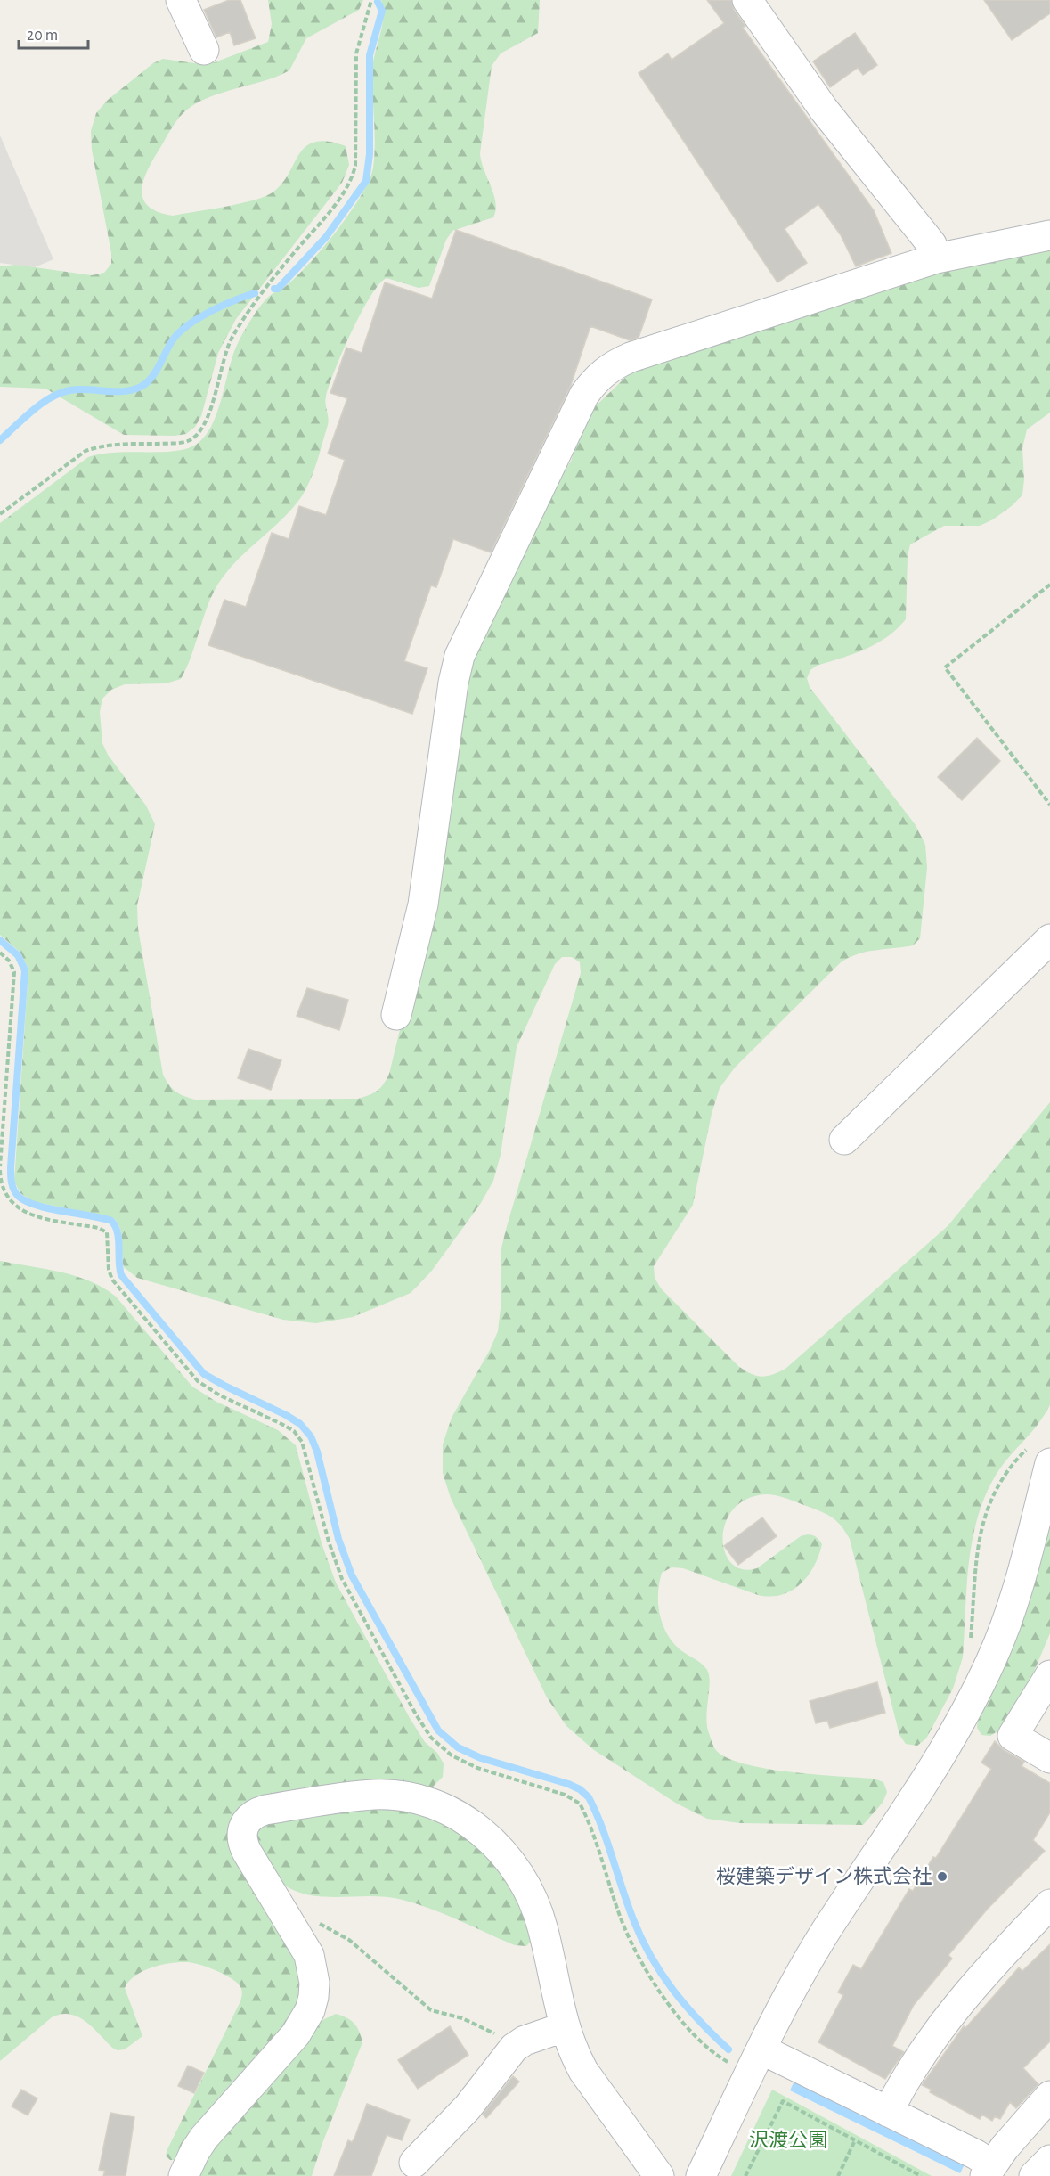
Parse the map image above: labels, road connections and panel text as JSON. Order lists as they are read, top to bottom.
{
  "parks": ["沢渡公園"],
  "places": ["桜建築デザイン株式会社"],
  "scale_bar": "20 m"
}
